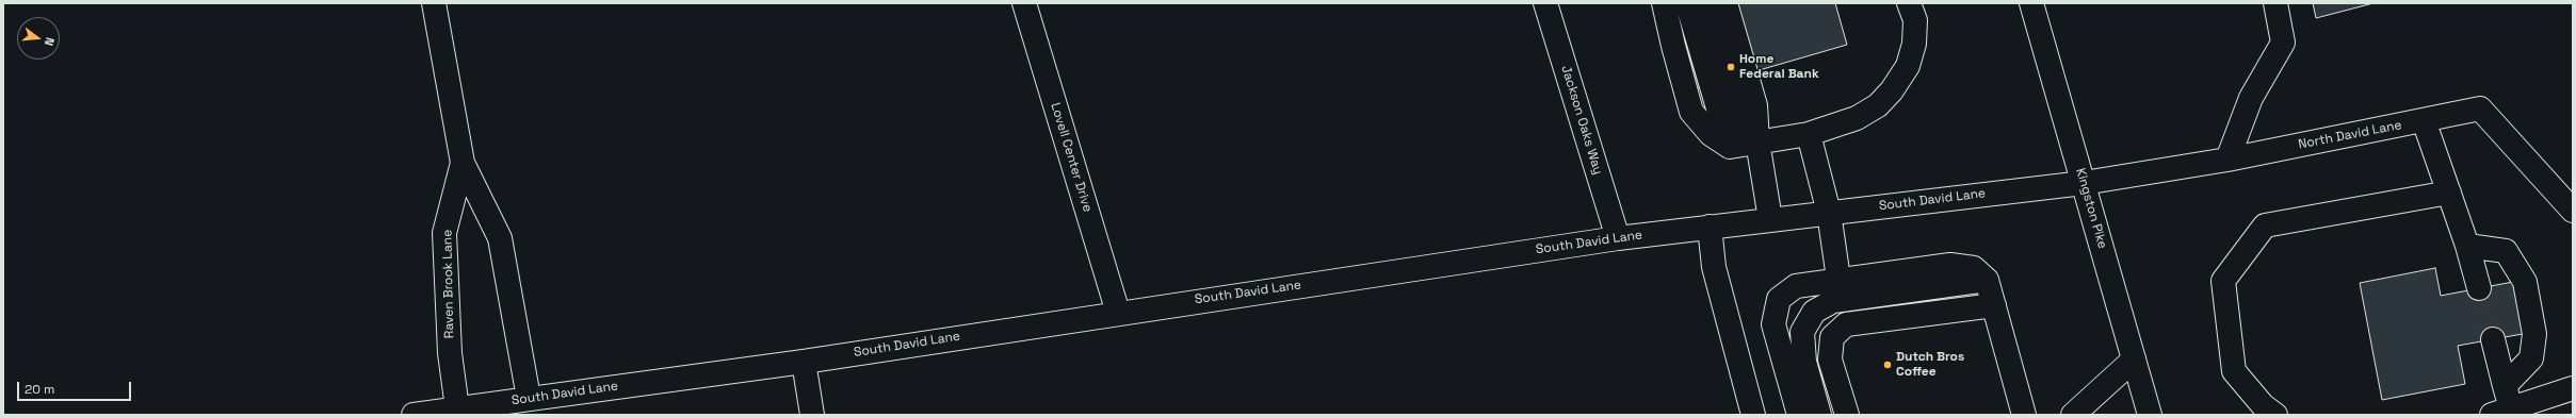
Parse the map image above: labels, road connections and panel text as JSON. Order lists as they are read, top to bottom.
{
  "streets": {
    "street": [
      "Jackson Oaks Way",
      "North David Lane",
      "Lovell Center Drive",
      "South David Lane",
      "Kingston Pike",
      "Raven Brook Lane"
    ]
  },
  "crossings": [
    ["Jackson Oaks Way", "South David Lane"],
    ["North David Lane", "South David Lane"],
    ["North David Lane", "Kingston Pike"],
    ["Lovell Center Drive", "South David Lane"],
    ["South David Lane", "Kingston Pike"],
    ["South David Lane", "Raven Brook Lane"]
  ],
  "places": ["Home Federal Bank", "Dutch Bros Coffee"],
  "scale_bar": "20 m",
  "north": "right"
}
